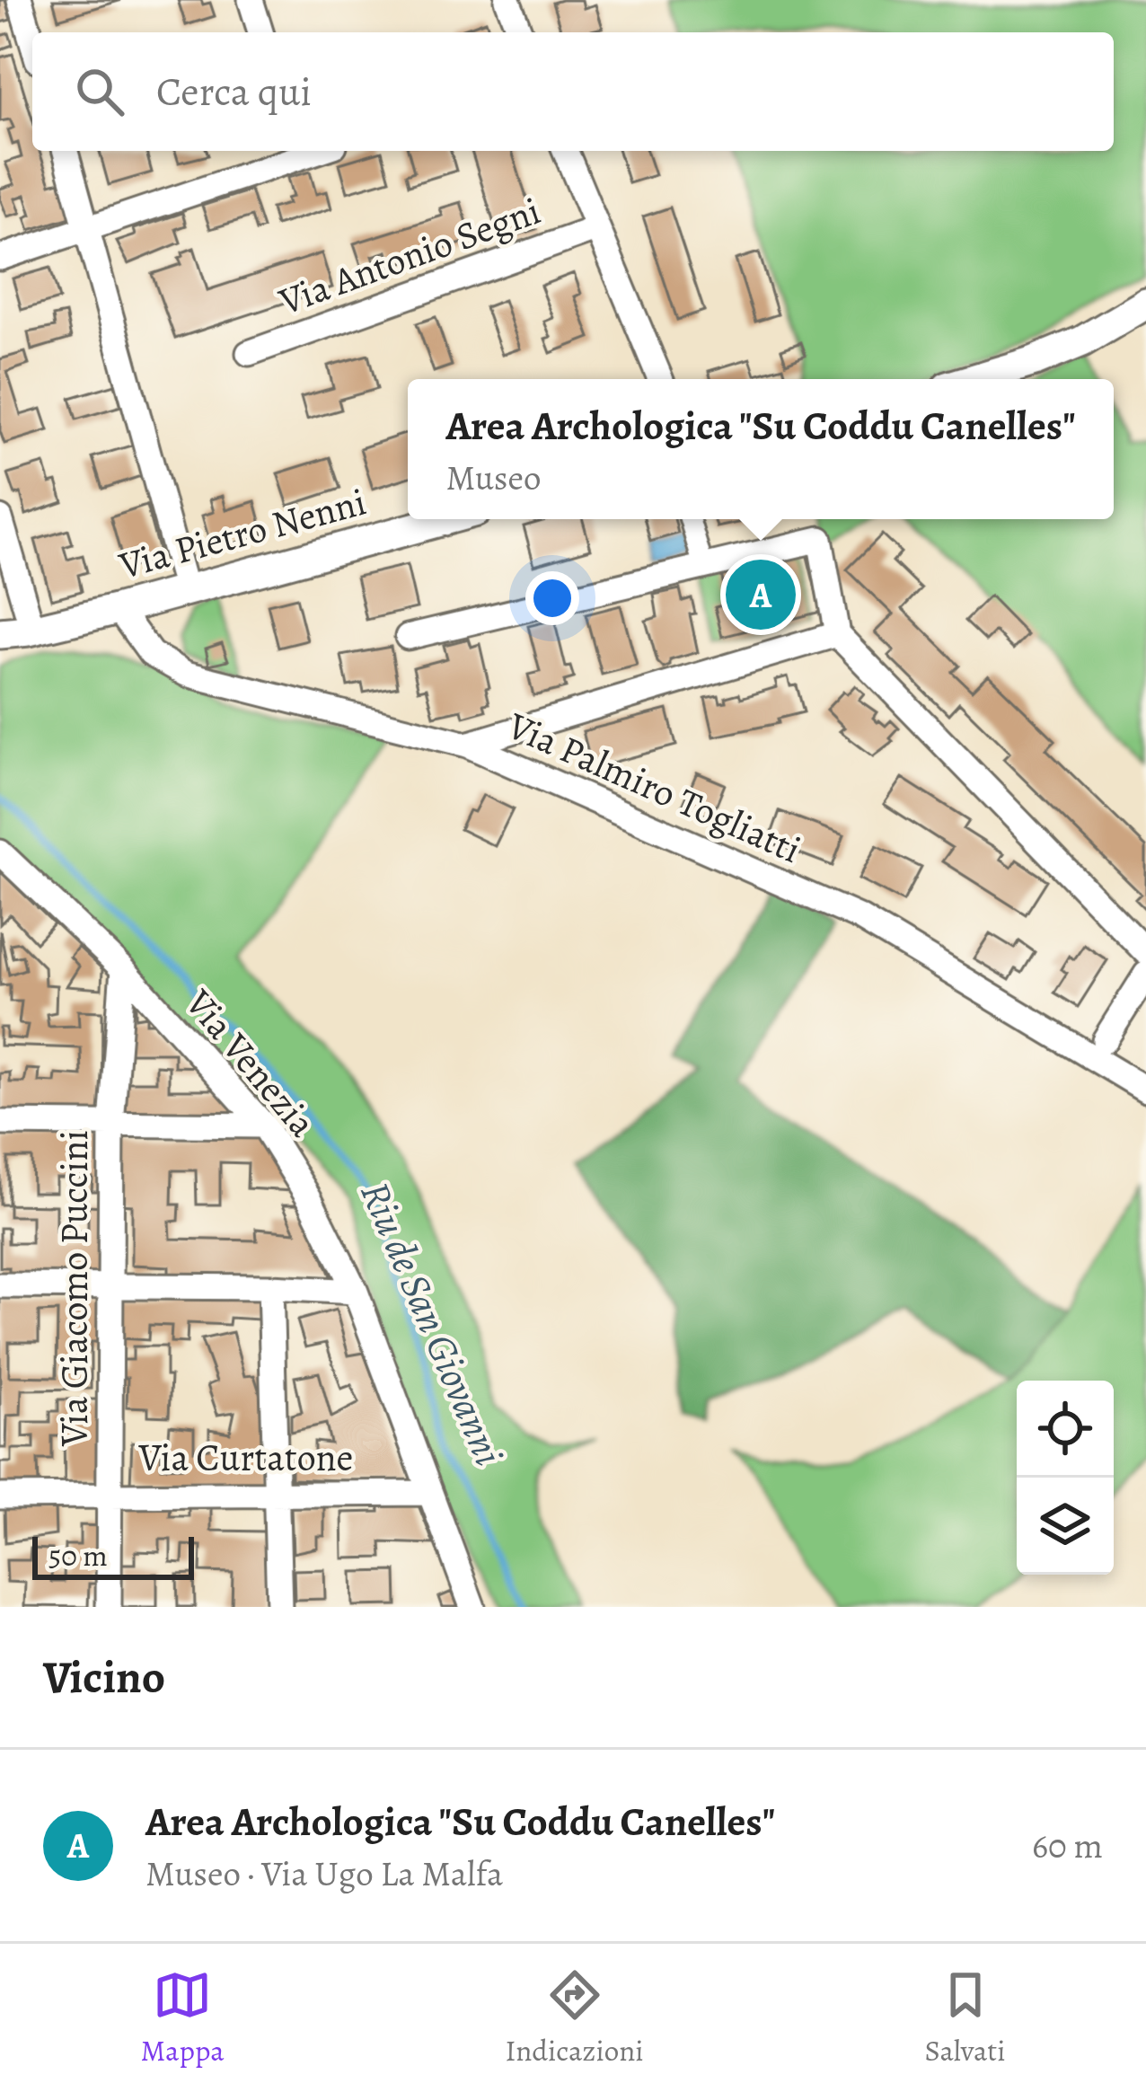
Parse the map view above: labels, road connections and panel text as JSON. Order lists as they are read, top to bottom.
{
  "streets": {
    "street": [
      "Via Antonio Segni",
      "Via Pietro Nenni",
      "Via Palmiro Togliatti",
      "Via Venezia",
      "Via Giacomo Puccini",
      "Via Curtatone"
    ]
  },
  "crossings": [
    ["Via Pietro Nenni", "Via Palmiro Togliatti"],
    ["Via Venezia", "Via Giacomo Puccini"],
    ["Via Venezia", "Via Curtatone"],
    ["Via Giacomo Puccini", "Via Curtatone"]
  ],
  "water": ["Riu de San Giovanni"],
  "scale_bar": "50 m",
  "page": {
    "search": "Cerca qui",
    "popup": ["Area Archologica \"Su Coddu Canelles\"", "Museo"],
    "pins": "A",
    "scale": "50 m",
    "heading": "Vicino",
    "list": [
      {
        "mark": "A",
        "name": "Area Archologica \"Su Coddu Canelles\"",
        "note": "Museo · Via Ugo La Malfa",
        "value": "60 m"
      }
    ],
    "nav": ["Mappa", "Indicazioni", "Salvati"]
  }
}
